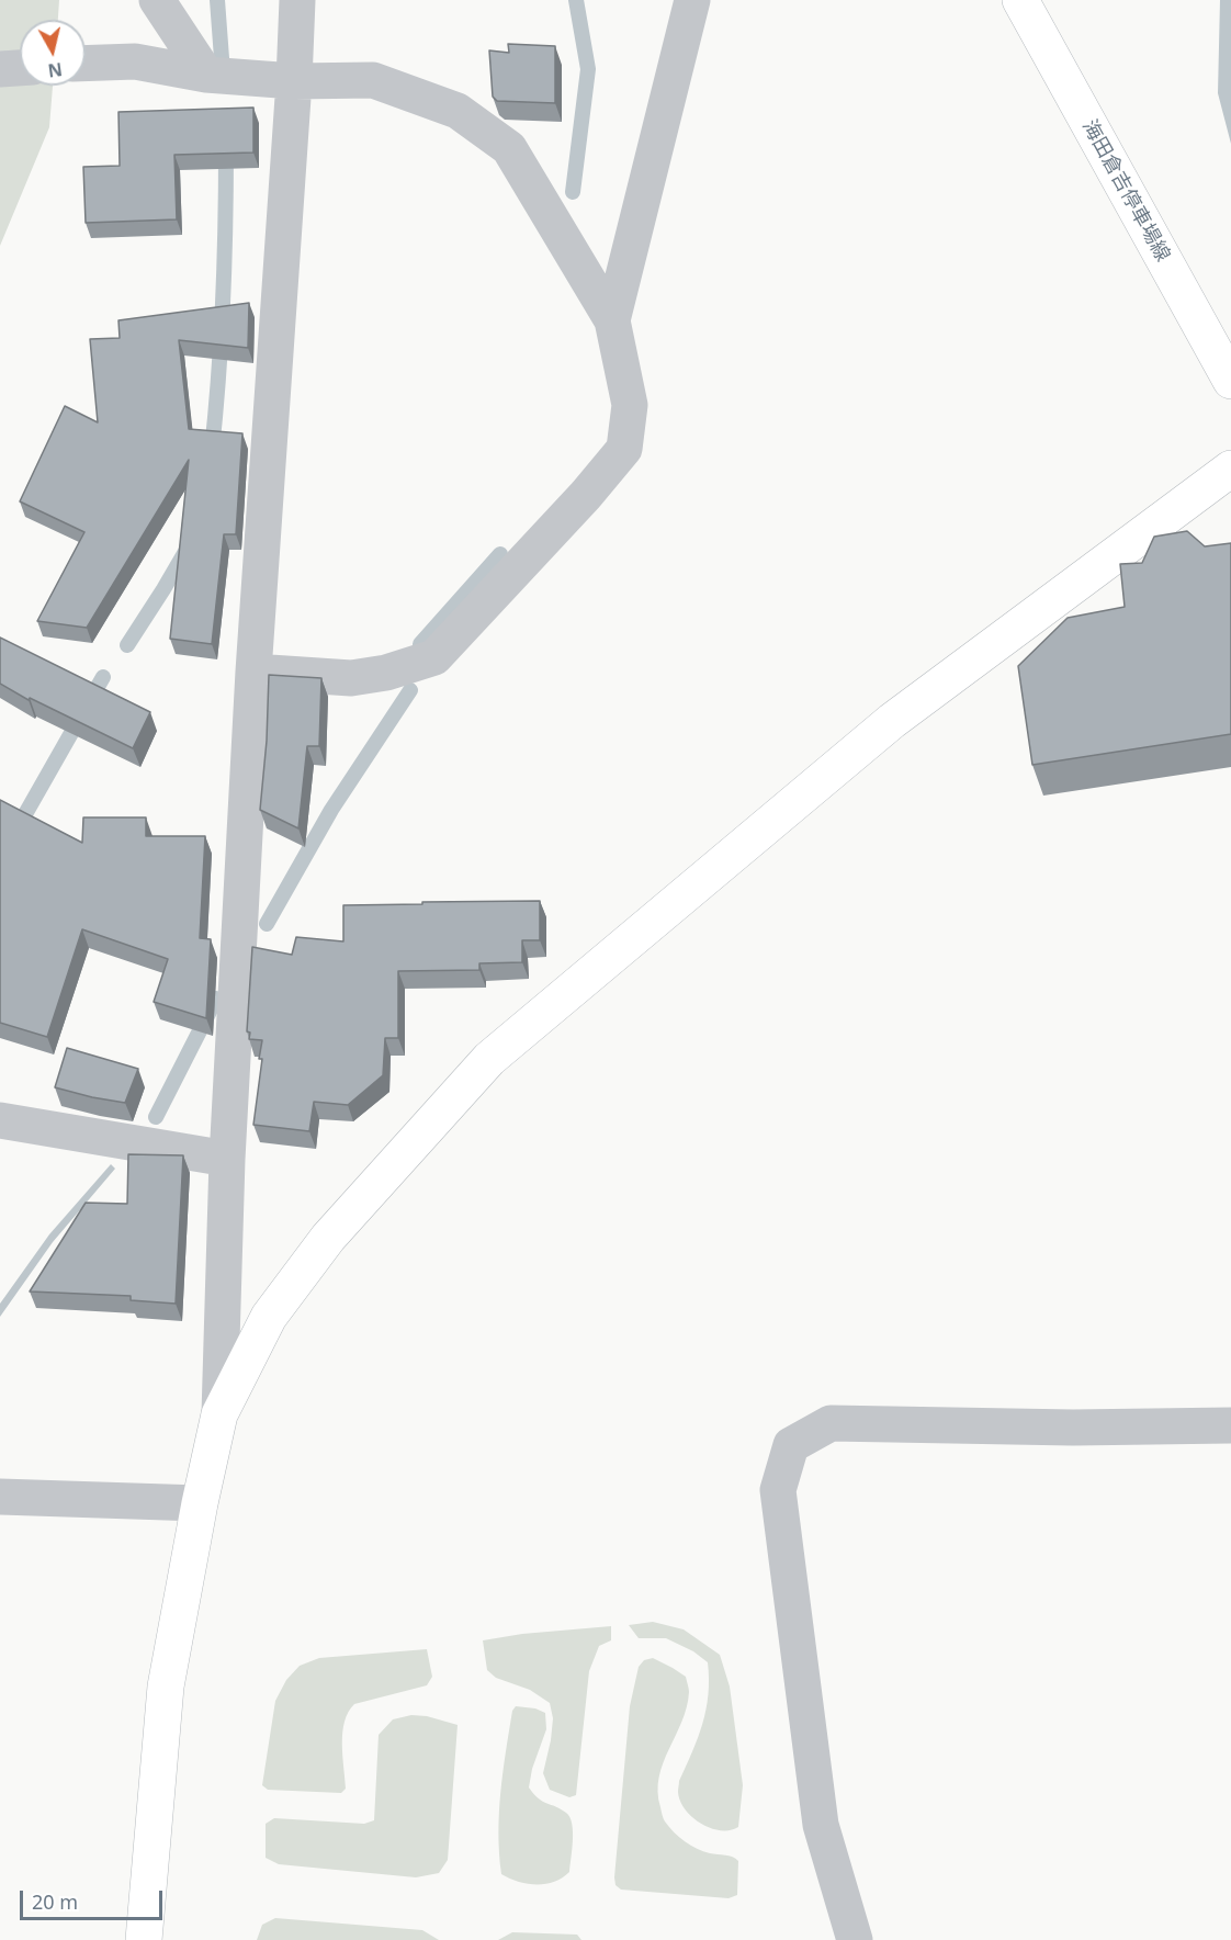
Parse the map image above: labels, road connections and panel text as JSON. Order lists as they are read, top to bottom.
{
  "streets": {
    "street": ["海田倉吉停車場線"]
  },
  "scale_bar": "20 m",
  "north": "bottom"
}
